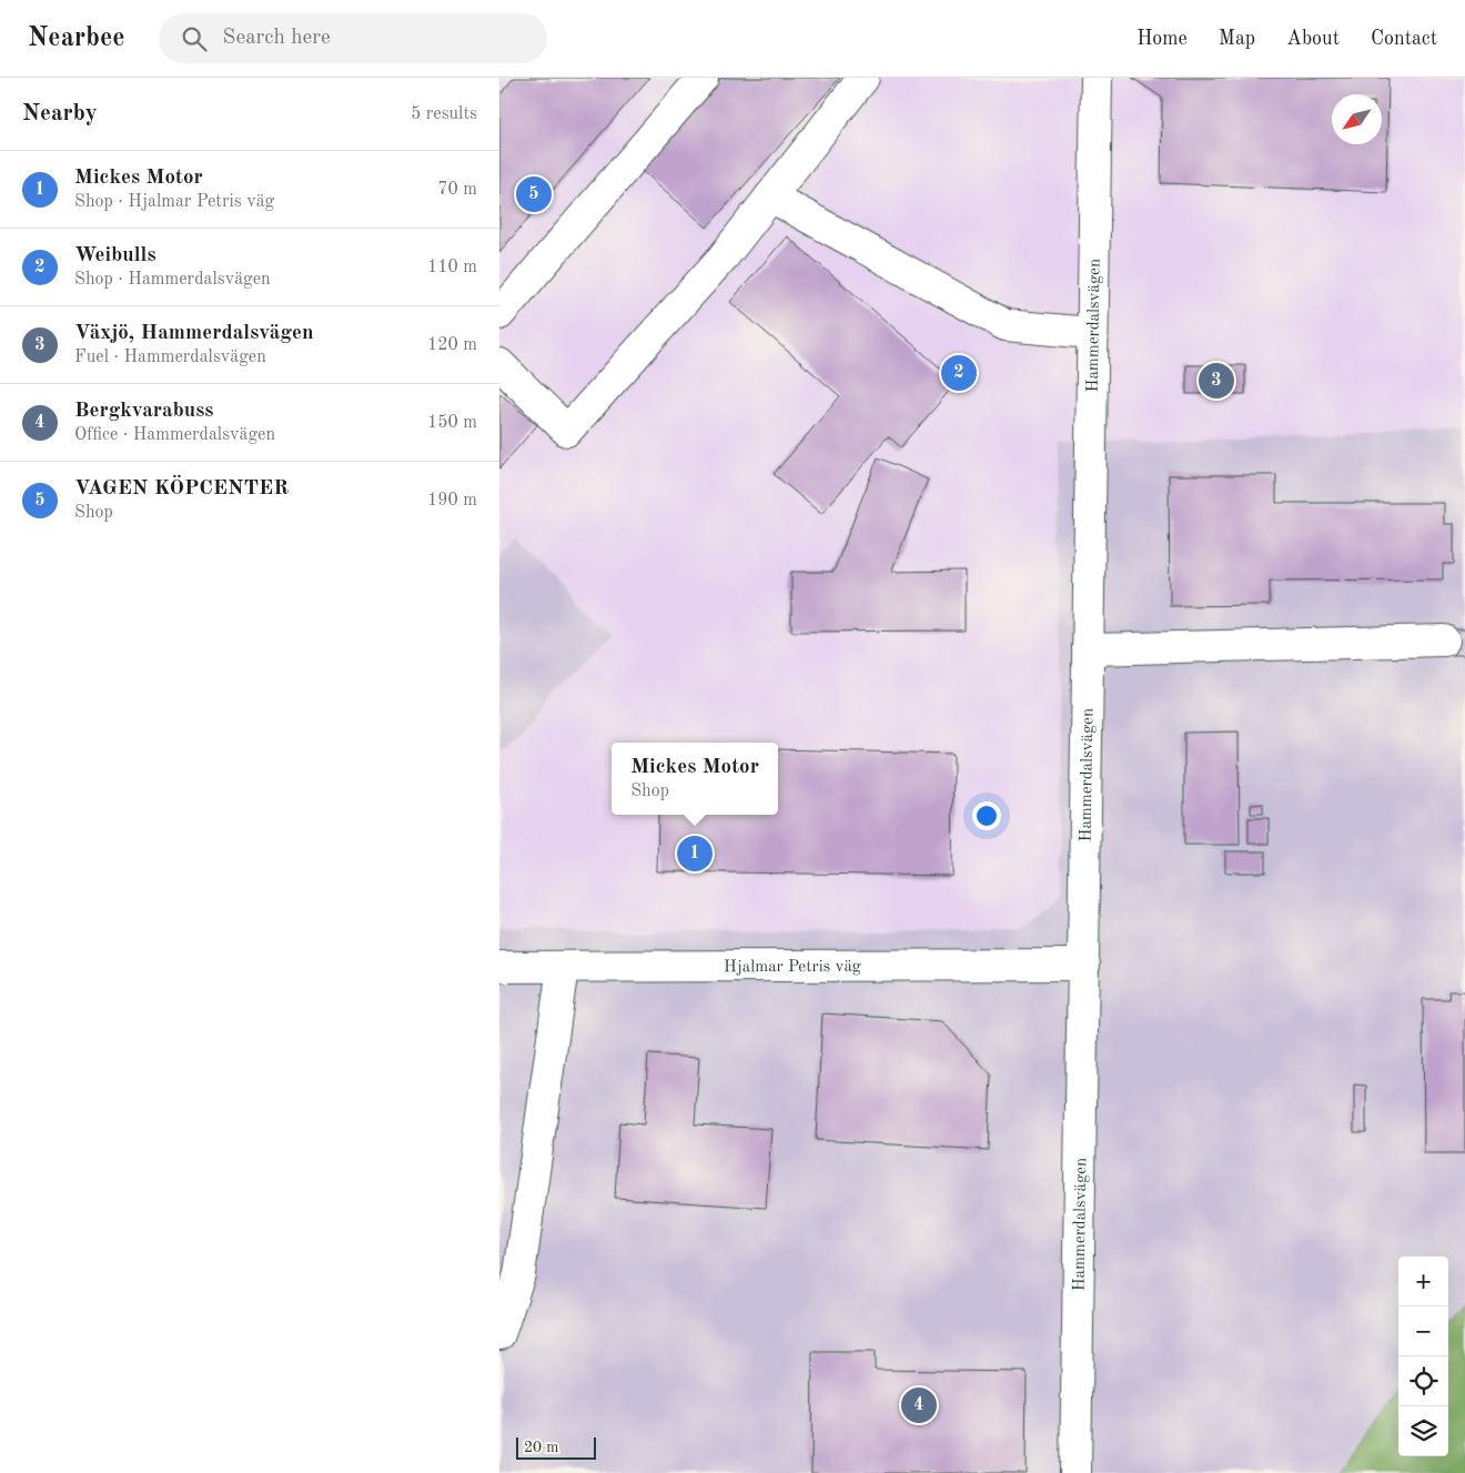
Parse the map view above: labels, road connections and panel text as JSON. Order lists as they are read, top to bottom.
{
  "streets": {
    "street": ["Hammerdalsvägen", "Hjalmar Petris väg"]
  },
  "crossings": [
    ["Hammerdalsvägen", "Hjalmar Petris väg"]
  ],
  "scale_bar": "20 m",
  "north": "bottom left",
  "page": {
    "header": "Nearbee",
    "search": "Search here",
    "nav": [
      "Home",
      "Map",
      "About",
      "Contact"
    ],
    "heading": ["Nearby", "5 results"],
    "list": [
      {
        "mark": "1",
        "name": "Mickes Motor",
        "note": "Shop · Hjalmar Petris väg",
        "value": "70 m"
      },
      {
        "mark": "2",
        "name": "Weibulls",
        "note": "Shop · Hammerdalsvägen",
        "value": "110 m"
      },
      {
        "mark": "3",
        "name": "Växjö, Hammerdalsvägen",
        "note": "Fuel · Hammerdalsvägen",
        "value": "120 m"
      },
      {
        "mark": "4",
        "name": "Bergkvarabuss",
        "note": "Office · Hammerdalsvägen",
        "value": "150 m"
      },
      {
        "mark": "5",
        "name": "VAGEN KÖPCENTER",
        "note": "Shop",
        "value": "190 m"
      }
    ],
    "pins": [
      "5",
      "2",
      "3",
      "1",
      "4"
    ],
    "popup": ["Mickes Motor", "Shop"],
    "map_buttons": ["+", "−"],
    "scale": "20 m"
  }
}
